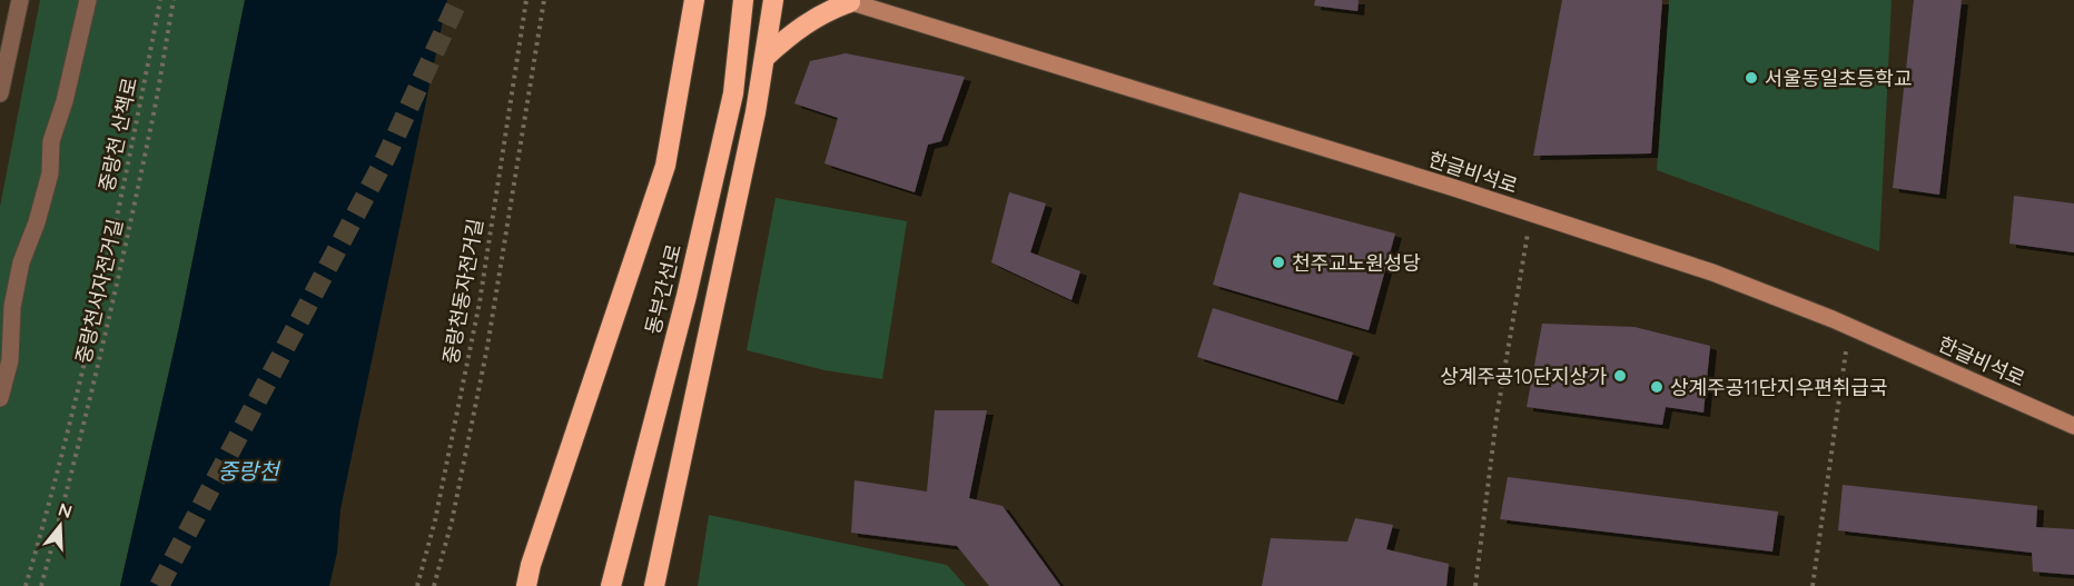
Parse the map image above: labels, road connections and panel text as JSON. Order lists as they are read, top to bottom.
{
  "streets": {
    "highway": ["동부간선로"],
    "main road": ["한글비석로"],
    "path": ["중랑천 산책로", "중랑천서자전거길", "중랑천동자전거길"]
  },
  "water": ["중랑천"],
  "places": [
    "서울동일초등학교",
    "천주교노원성당",
    "상계주공10단지상가",
    "상계주공11단지우편취급국"
  ],
  "north": "top"
}
